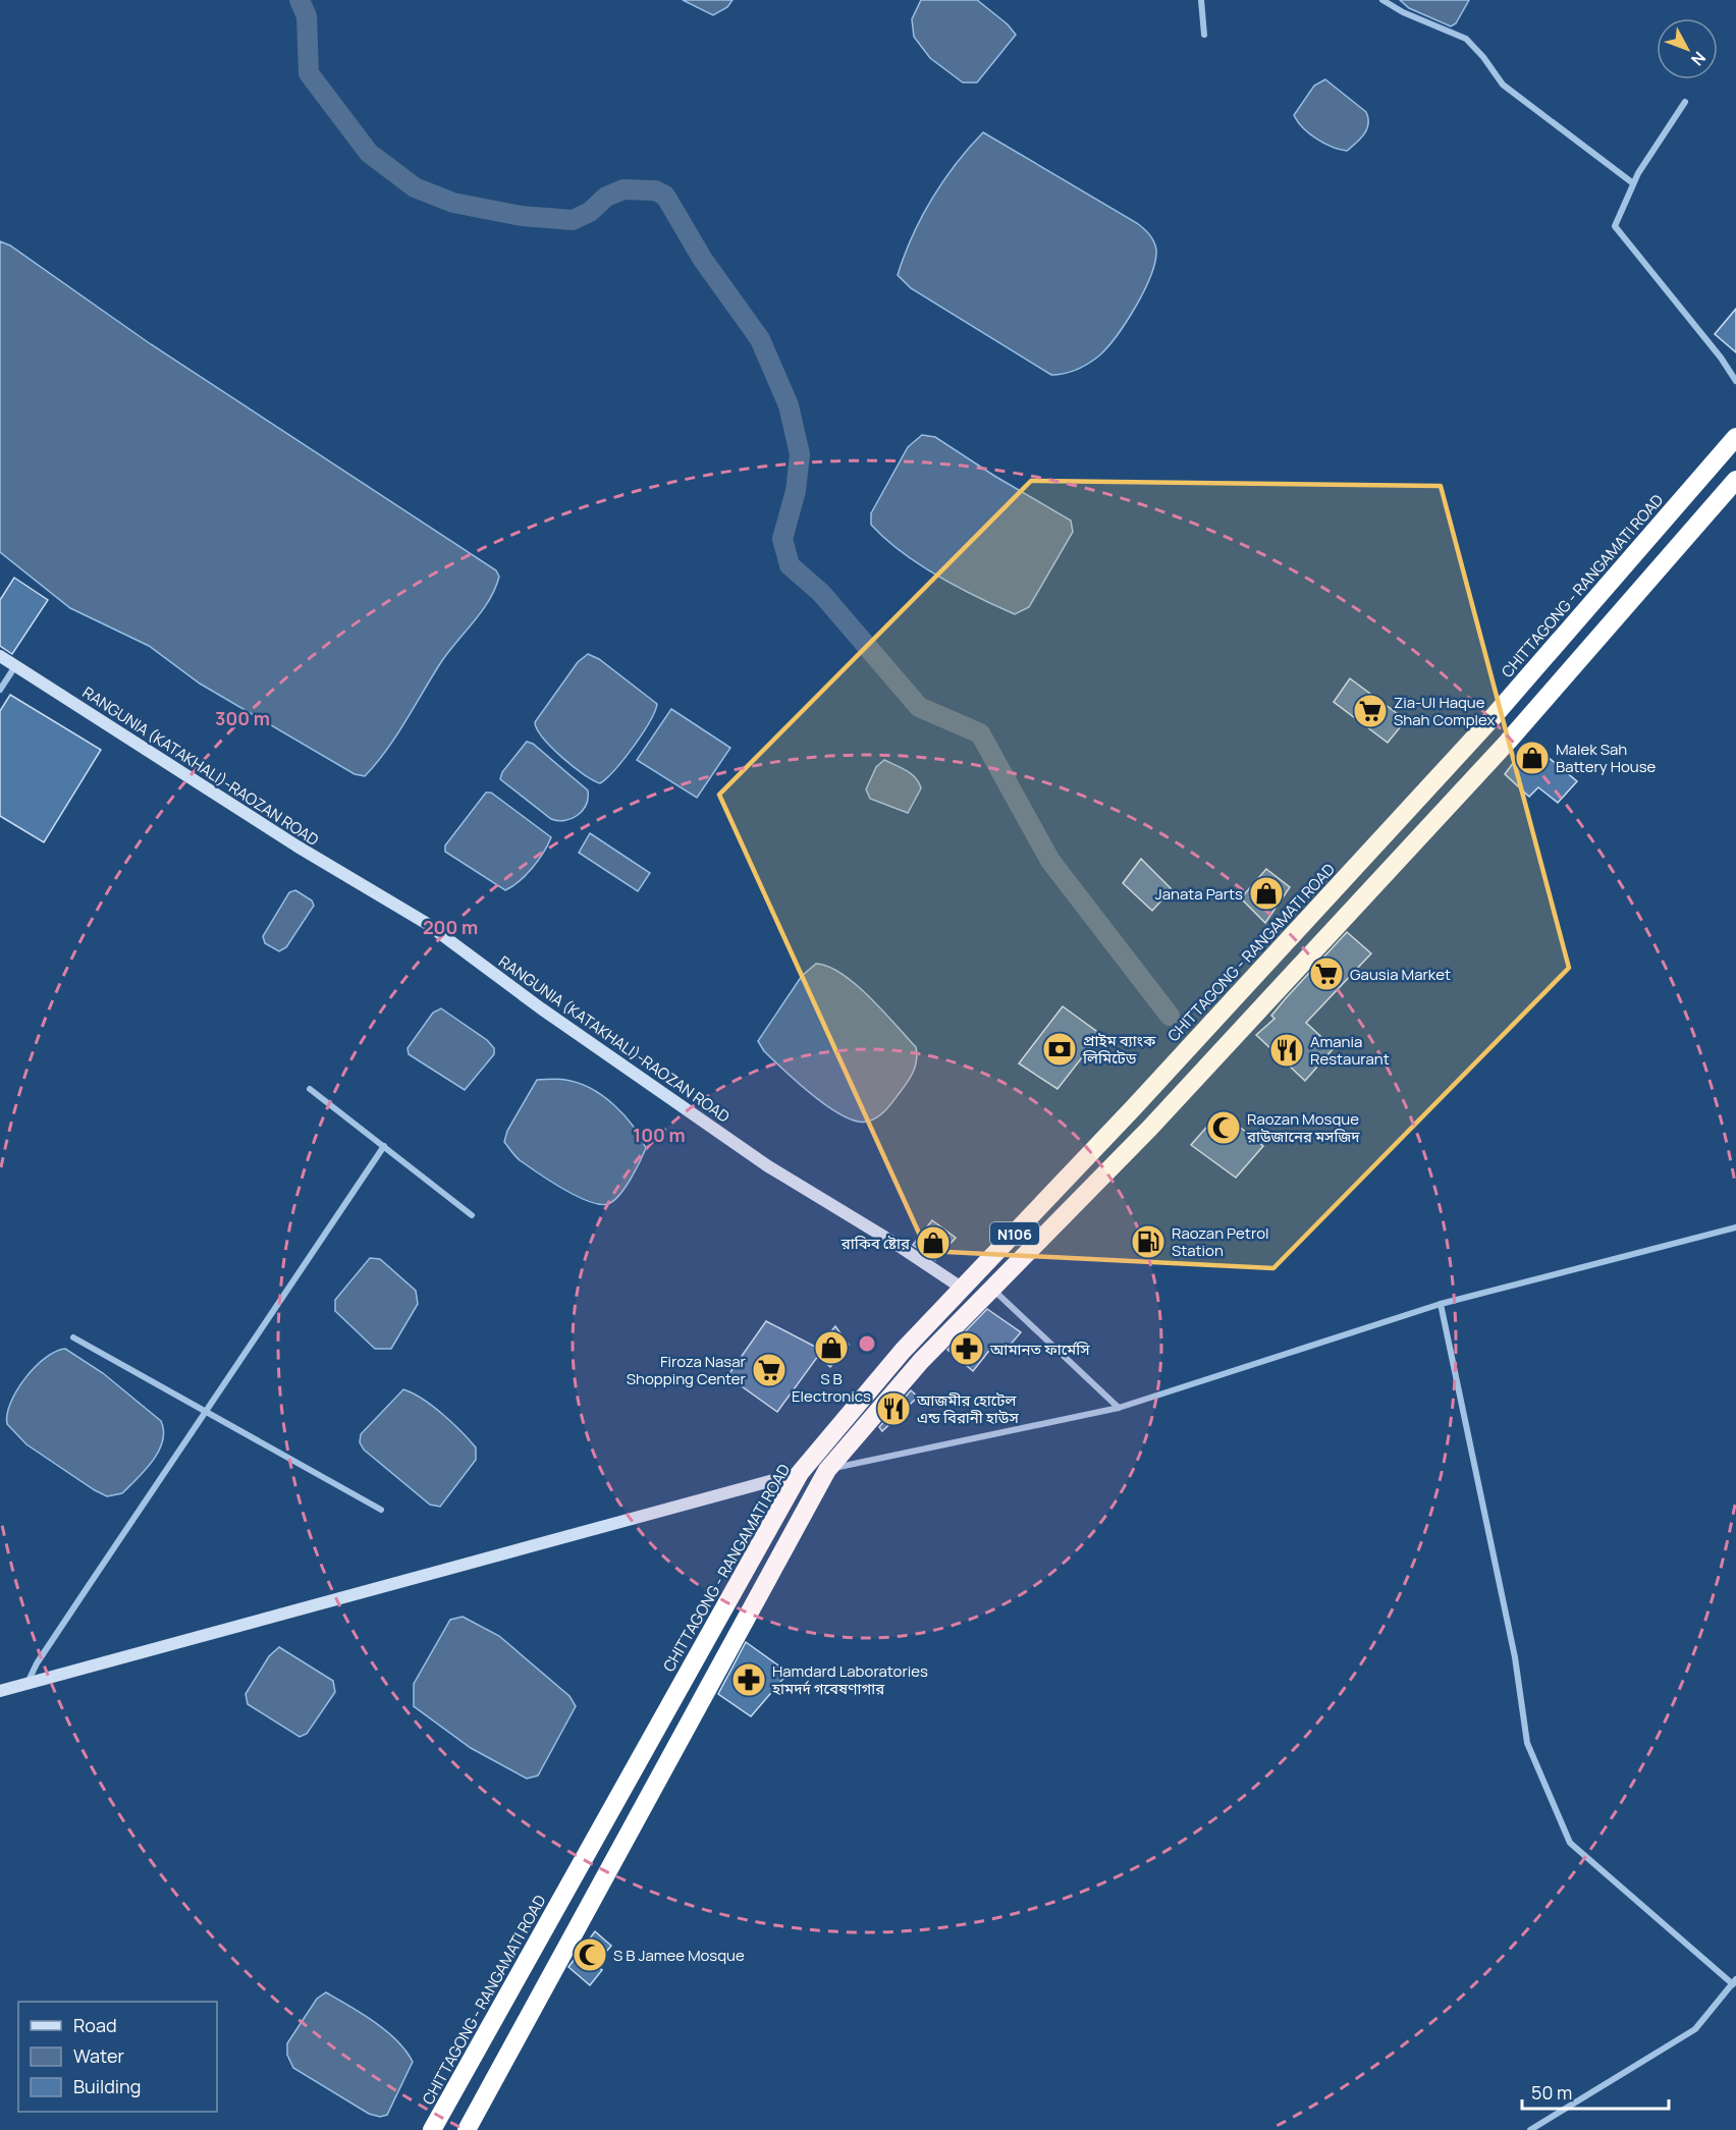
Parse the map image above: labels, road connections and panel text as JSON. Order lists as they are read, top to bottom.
{
  "streets": {
    "highway": ["CHITTAGONG - RANGAMATI ROAD", "N106"],
    "main road": ["RANGUNIA (KATAKHALI)-RAOZAN ROAD"]
  },
  "crossings": [
    ["CHITTAGONG - RANGAMATI ROAD", "RANGUNIA (KATAKHALI)-RAOZAN ROAD"]
  ],
  "places": {
    "supermarket": ["Zia-Ul Haque Shah Complex", "Gausia Market", "Firoza Nasar Shopping Center"],
    "shop": [
      "Malek Sah Battery House",
      "Janata Parts",
      "রাকিব ষ্টোর",
      "S B Electronics"
    ],
    "bank": ["প্রাইম ব্যাংক লিমিটেড"],
    "restaurant": ["Amania Restaurant", "আজমীর হোটেল এন্ড বিরানী হাউস"],
    "mosque": ["Raozan Mosque রাউজানের মসজিদ", "S B Jamee Mosque"],
    "fuel station": ["Raozan Petrol Station"],
    "pharmacy": ["আমানত ফার্মেসি", "Hamdard Laboratories হামদর্দ গবেষণাগার"]
  },
  "legend": ["Road", "Water", "Building"],
  "scale_bar": "50 m",
  "north": "bottom right",
  "rings": ["300 m", "200 m", "100 m"]
}
